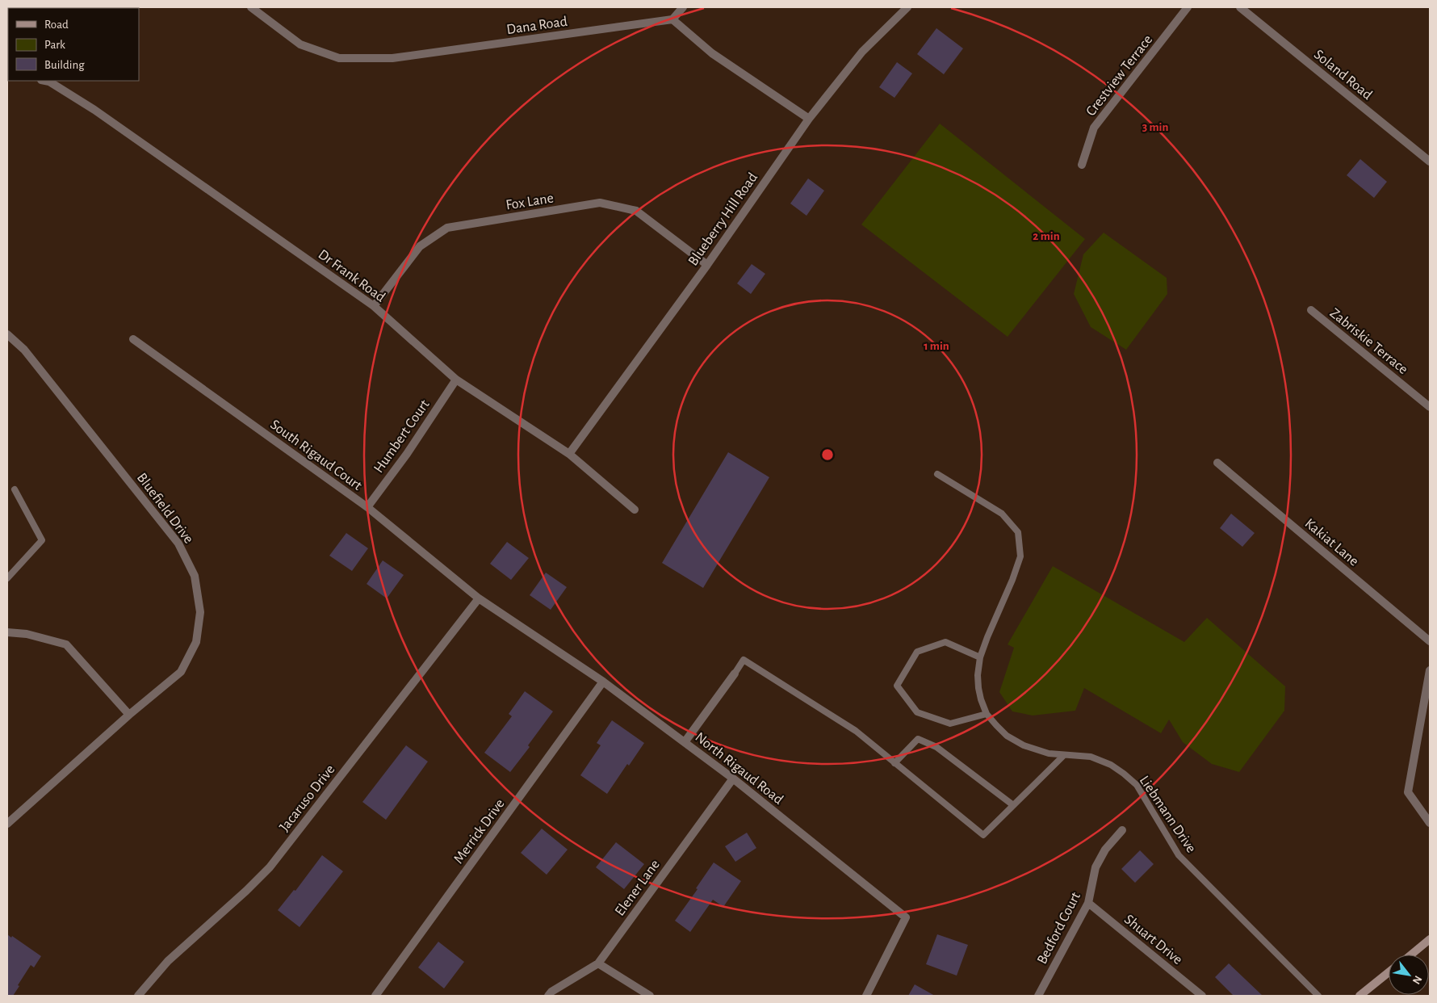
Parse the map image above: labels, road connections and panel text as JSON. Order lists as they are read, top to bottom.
{
  "streets": {
    "street": [
      "Dana Road",
      "Soland Road",
      "Crestview Terrace",
      "Fox Lane",
      "Blueberry Hill Road",
      "Dr Frank Road",
      "Zabriskie Terrace",
      "Humbert Court",
      "South Rigaud Court",
      "Bluefield Drive",
      "Kakiat Lane",
      "North Rigaud Road",
      "Jacaruso Drive",
      "Merrick Drive",
      "Elener Lane",
      "Bedford Court",
      "Shuart Drive"
    ],
    "lane": ["Liebmann Drive"]
  },
  "crossings": [
    ["Fox Lane", "Blueberry Hill Road"],
    ["Fox Lane", "Dr Frank Road"],
    ["Blueberry Hill Road", "Dr Frank Road"],
    ["Dr Frank Road", "Humbert Court"],
    ["Humbert Court", "South Rigaud Court"],
    ["South Rigaud Court", "North Rigaud Road"],
    ["South Rigaud Court", "Jacaruso Drive"],
    ["North Rigaud Road", "Jacaruso Drive"],
    ["North Rigaud Road", "Merrick Drive"],
    ["North Rigaud Road", "Elener Lane"],
    ["Bedford Court", "Shuart Drive"]
  ],
  "legend": ["Road", "Park", "Building"],
  "north": "bottom right",
  "rings": ["3 min", "2 min", "1 min"]
}
